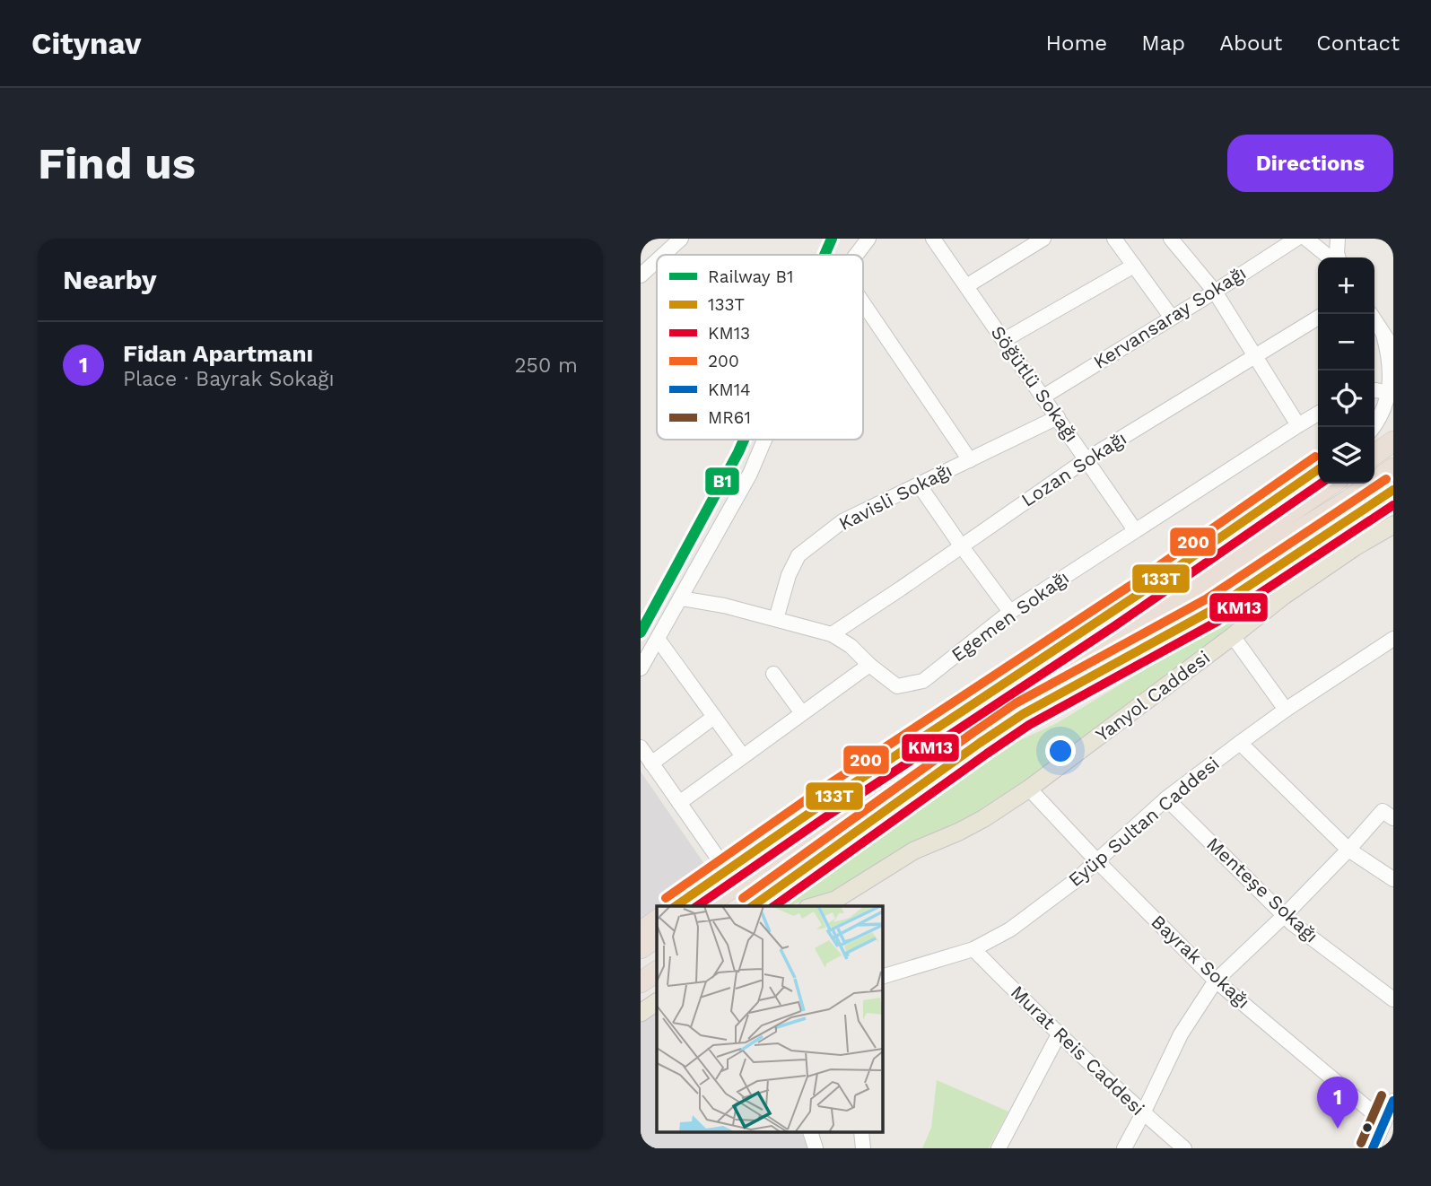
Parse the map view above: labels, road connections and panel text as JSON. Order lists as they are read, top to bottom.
{
  "streets": {
    "main road": ["Yanyol Caddesi"],
    "street": [
      "Kervansaray Sokağı",
      "Söğütlü Sokağı",
      "Lozan Sokağı",
      "Kavisli Sokağı",
      "Egemen Sokağı",
      "Eyüp Sultan Caddesi",
      "Menteşe Sokağı",
      "Bayrak Sokağı",
      "Murat Reis Caddesi"
    ]
  },
  "crossings": [
    ["Kervansaray Sokağı", "Söğütlü Sokağı"],
    ["Söğütlü Sokağı", "Lozan Sokağı"],
    ["Söğütlü Sokağı", "Kavisli Sokağı"],
    ["Söğütlü Sokağı", "Egemen Sokağı"],
    ["Lozan Sokağı", "Egemen Sokağı"],
    ["Kavisli Sokağı", "Egemen Sokağı"],
    ["Yanyol Caddesi", "Bayrak Sokağı"],
    ["Eyüp Sultan Caddesi", "Menteşe Sokağı"],
    ["Eyüp Sultan Caddesi", "Bayrak Sokağı"],
    ["Eyüp Sultan Caddesi", "Murat Reis Caddesi"]
  ],
  "lines": [
    "rail line B1",
    "transit line 200",
    "transit line 133T",
    "transit line KM13",
    "transit line MR61",
    "transit line KM14"
  ],
  "legend": [
    "Railway B1",
    "133T",
    "KM13",
    "200",
    "KM14",
    "MR61"
  ],
  "page": {
    "header": "Citynav",
    "nav": [
      "Home",
      "Map",
      "About",
      "Contact"
    ],
    "buttons": "Directions",
    "title": "Find us",
    "heading": "Nearby",
    "map_buttons": ["+", "−"],
    "list": [
      {
        "mark": "1",
        "name": "Fidan Apartmanı",
        "note": "Place · Bayrak Sokağı",
        "value": "250 m"
      }
    ],
    "pins": "1"
  }
}
